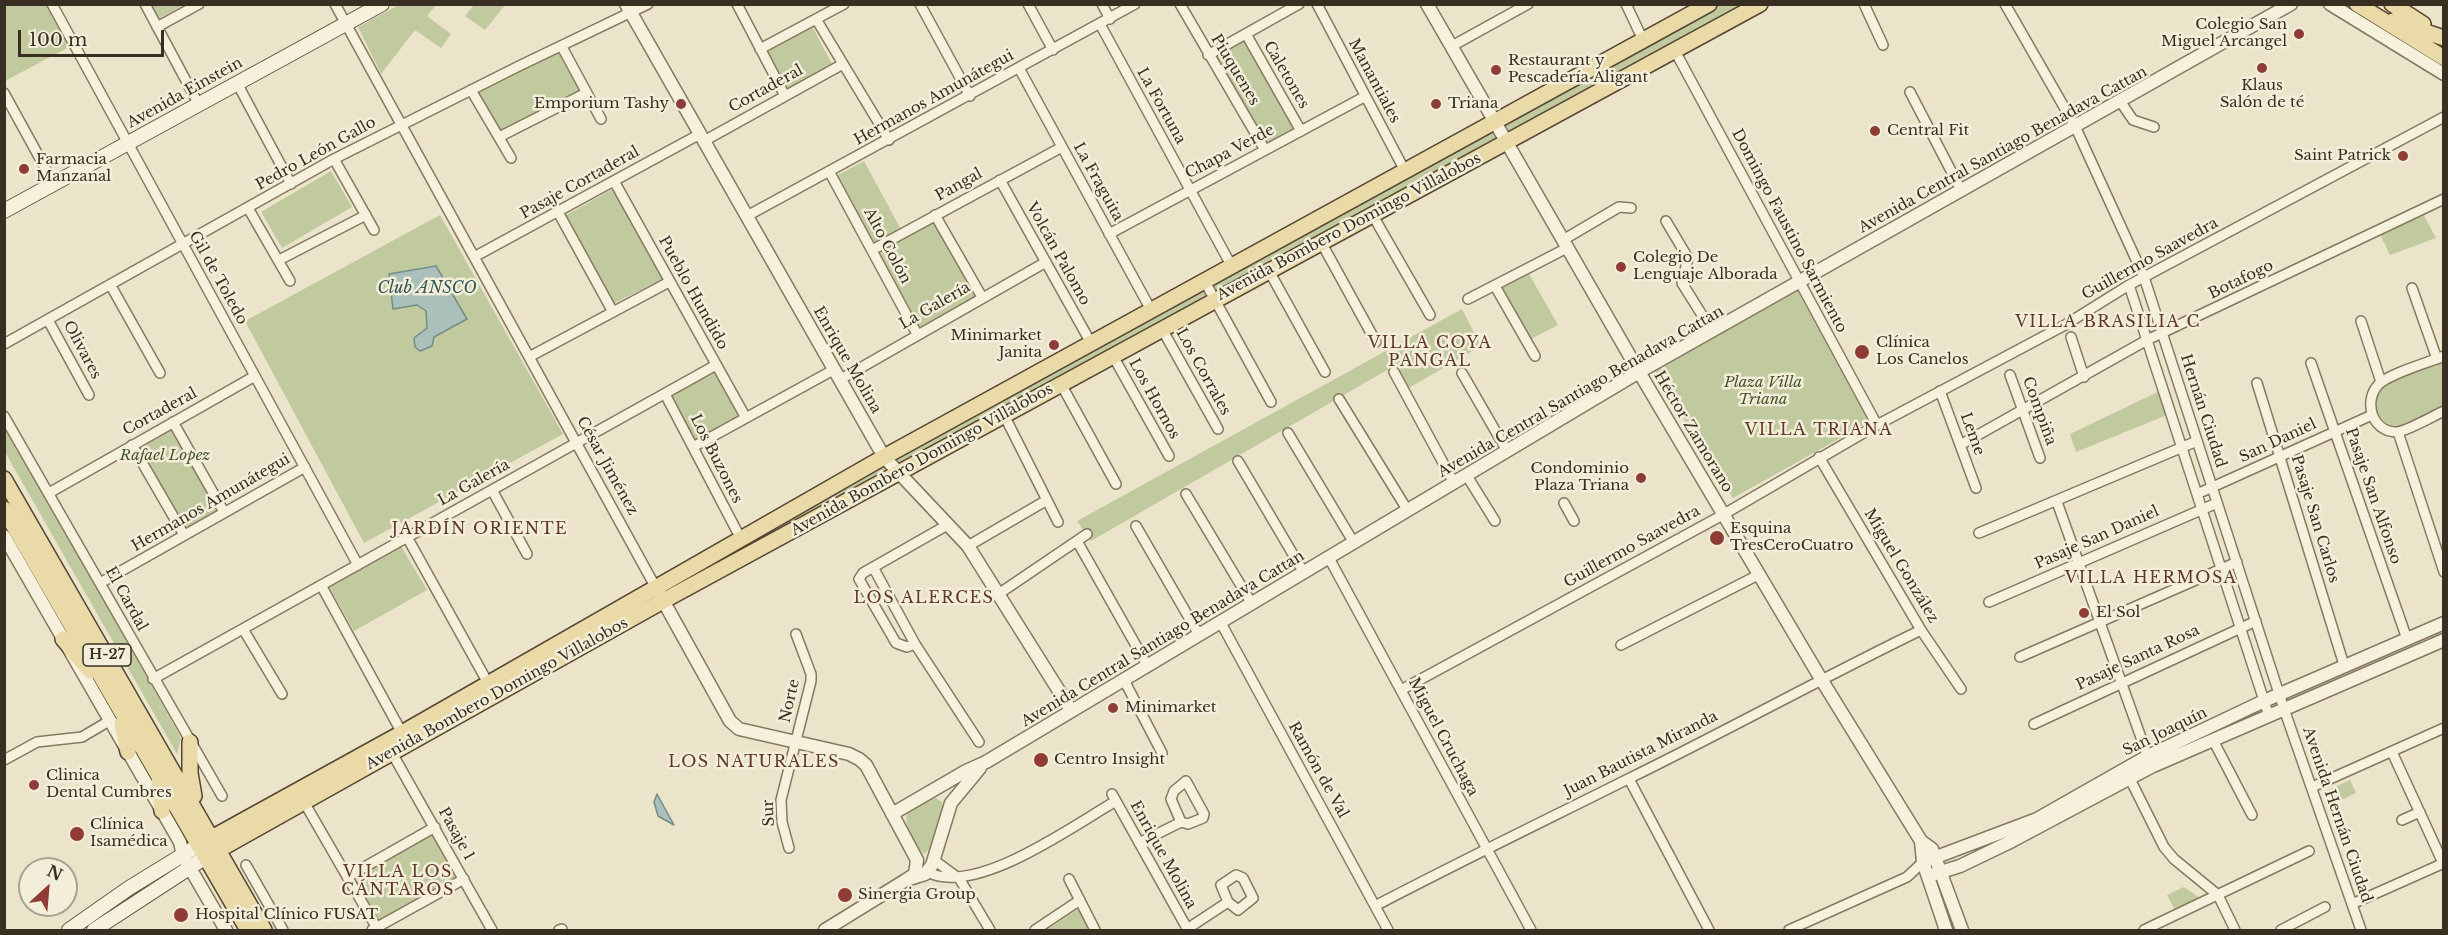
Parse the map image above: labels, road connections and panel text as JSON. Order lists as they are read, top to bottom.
{
  "streets": {
    "main road": ["Avenida Einstein", "Avenida Bombero Domingo Villalobos", "H-27"],
    "street": [
      "Piuquenes",
      "Caletones",
      "Manantiales",
      "Cortaderal",
      "Hermanos Amunátegui",
      "La Fortuna",
      "Avenida Central Santiago Benadava Cattan",
      "Chapa Verde",
      "Pedro León Gallo",
      "La Fraguita",
      "Pasaje Cortaderal",
      "Pangal",
      "Domingo Faustino Sarmiento",
      "Alto Colón",
      "Volcán Palomo",
      "Guillermo Saavedra",
      "Gil de Toledo",
      "Botafogo",
      "Pueblo Hundido",
      "La Galería",
      "Olivares",
      "Enrique Molina",
      "Los Corrales",
      "Los Hornos",
      "Compiña",
      "Hernán Ciudad",
      "Héctor Zamorano",
      "Leme",
      "San Daniel",
      "Los Buzones",
      "César Jiménez",
      "Pasaje San Alfonso",
      "Pasaje San Carlos",
      "Pasaje San Daniel",
      "Miguel González",
      "El Cardal",
      "Pasaje Santa Rosa",
      "Norte",
      "San Joaquín",
      "Miguel Cruchaga",
      "Juan Bautista Miranda",
      "Ramón de Val",
      "Sur",
      "Avenida Hernán Ciudad",
      "Pasaje 1"
    ]
  },
  "crossings": [
    ["Piuquenes", "Chapa Verde"],
    ["Caletones", "Chapa Verde"],
    ["Manantiales", "Chapa Verde"],
    ["Manantiales", "Avenida Bombero Domingo Villalobos"],
    ["Cortaderal", "Pasaje Cortaderal"],
    ["Cortaderal", "Gil de Toledo"],
    ["Cortaderal", "Enrique Molina"],
    ["Cortaderal", "El Cardal"],
    ["Avenida Einstein", "Gil de Toledo"],
    ["Avenida Einstein", "César Jiménez"],
    ["Hermanos Amunátegui", "La Fortuna"],
    ["Hermanos Amunátegui", "La Fraguita"],
    ["Hermanos Amunátegui", "Alto Colón"],
    ["Hermanos Amunátegui", "Gil de Toledo"],
    ["Hermanos Amunátegui", "Enrique Molina"],
    ["Hermanos Amunátegui", "El Cardal"],
    ["La Fortuna", "Chapa Verde"],
    ["La Fortuna", "Avenida Bombero Domingo Villalobos"],
    ["Avenida Central Santiago Benadava Cattan", "Domingo Faustino Sarmiento"],
    ["Avenida Central Santiago Benadava Cattan", "Enrique Molina"],
    ["Avenida Central Santiago Benadava Cattan", "Hernán Ciudad"],
    ["Avenida Central Santiago Benadava Cattan", "Héctor Zamorano"],
    ["Avenida Central Santiago Benadava Cattan", "César Jiménez"],
    ["Avenida Central Santiago Benadava Cattan", "Miguel Cruchaga"],
    ["Avenida Central Santiago Benadava Cattan", "Ramón de Val"],
    ["Chapa Verde", "La Fraguita"],
    ["Pedro León Gallo", "Gil de Toledo"],
    ["Pedro León Gallo", "Olivares"],
    ["Pedro León Gallo", "Enrique Molina"],
    ["Pedro León Gallo", "César Jiménez"],
    ["La Fraguita", "Pangal"],
    ["La Fraguita", "Avenida Bombero Domingo Villalobos"],
    ["Pasaje Cortaderal", "Pueblo Hundido"],
    ["Pasaje Cortaderal", "Enrique Molina"],
    ["Pasaje Cortaderal", "César Jiménez"],
    ["Pangal", "Alto Colón"],
    ["Pangal", "Volcán Palomo"],
    ["Avenida Bombero Domingo Villalobos", "Domingo Faustino Sarmiento"],
    ["Avenida Bombero Domingo Villalobos", "Volcán Palomo"],
    ["Avenida Bombero Domingo Villalobos", "Enrique Molina"],
    ["Avenida Bombero Domingo Villalobos", "Los Corrales"],
    ["Avenida Bombero Domingo Villalobos", "Los Hornos"],
    ["Avenida Bombero Domingo Villalobos", "Héctor Zamorano"],
    ["Avenida Bombero Domingo Villalobos", "Los Buzones"],
    ["Avenida Bombero Domingo Villalobos", "César Jiménez"],
    ["Avenida Bombero Domingo Villalobos", "H-27"],
    ["Avenida Bombero Domingo Villalobos", "Pasaje 1"],
    ["Domingo Faustino Sarmiento", "Guillermo Saavedra"],
    ["Alto Colón", "La Galería"],
    ["Volcán Palomo", "La Galería"],
    ["Guillermo Saavedra", "Hernán Ciudad"],
    ["Guillermo Saavedra", "Héctor Zamorano"],
    ["Guillermo Saavedra", "Leme"],
    ["Guillermo Saavedra", "Miguel González"],
    ["Guillermo Saavedra", "Miguel Cruchaga"],
    ["Gil de Toledo", "La Galería"],
    ["Botafogo", "Compiña"],
    ["Botafogo", "Hernán Ciudad"],
    ["Botafogo", "Leme"],
    ["Pueblo Hundido", "La Galería"],
    ["La Galería", "Enrique Molina"],
    ["La Galería", "Los Buzones"],
    ["La Galería", "César Jiménez"],
    ["La Galería", "El Cardal"],
    ["Hernán Ciudad", "San Daniel"],
    ["Hernán Ciudad", "Pasaje San Daniel"],
    ["Hernán Ciudad", "Pasaje Santa Rosa"],
    ["Hernán Ciudad", "San Joaquín"],
    ["Hernán Ciudad", "Avenida Hernán Ciudad"],
    ["Héctor Zamorano", "San Joaquín"],
    ["Héctor Zamorano", "Juan Bautista Miranda"],
    ["San Daniel", "Pasaje San Alfonso"],
    ["San Daniel", "Pasaje San Carlos"],
    ["César Jiménez", "Norte"],
    ["César Jiménez", "Sur"],
    ["Pasaje San Alfonso", "San Joaquín"],
    ["Pasaje San Carlos", "San Joaquín"],
    ["Miguel González", "Juan Bautista Miranda"],
    ["Norte", "Sur"],
    ["San Joaquín", "Avenida Hernán Ciudad"],
    ["Miguel Cruchaga", "Juan Bautista Miranda"],
    ["Juan Bautista Miranda", "Ramón de Val"]
  ],
  "districts": [
    "VILLA BRASILIA C",
    "VILLA COYA PANGAL",
    "VILLA TRIANA",
    "JARDÍN ORIENTE",
    "VILLA HERMOSA",
    "LOS ALERCES",
    "LOS NATURALES",
    "VILLA LOS CÁNTAROS"
  ],
  "water": ["Club ANSCO"],
  "parks": ["Plaza Villa Triana", "Rafael Lopez"],
  "places": [
    "Colegio San Miguel Arcangel",
    "Klaus Salón de té",
    "Restaurant y Pescadería Aligant",
    "Emporium Tashy",
    "Triana",
    "Central Fit",
    "Saint Patrick",
    "Farmacia Manzanal",
    "Colegio De Lenguaje Alborada",
    "Minimarket Janita",
    "Clínica Los Canelos",
    "Condominio Plaza Triana",
    "Esquina TresCeroCuatro",
    "El Sol",
    "Minimarket",
    "Centro Insight",
    "Clinica Dental Cumbres",
    "Clínica Isamédica",
    "Sinergia Group",
    "Hospital Clínico FUSAT"
  ],
  "scale_bar": "100 m",
  "north": "top right"
}
